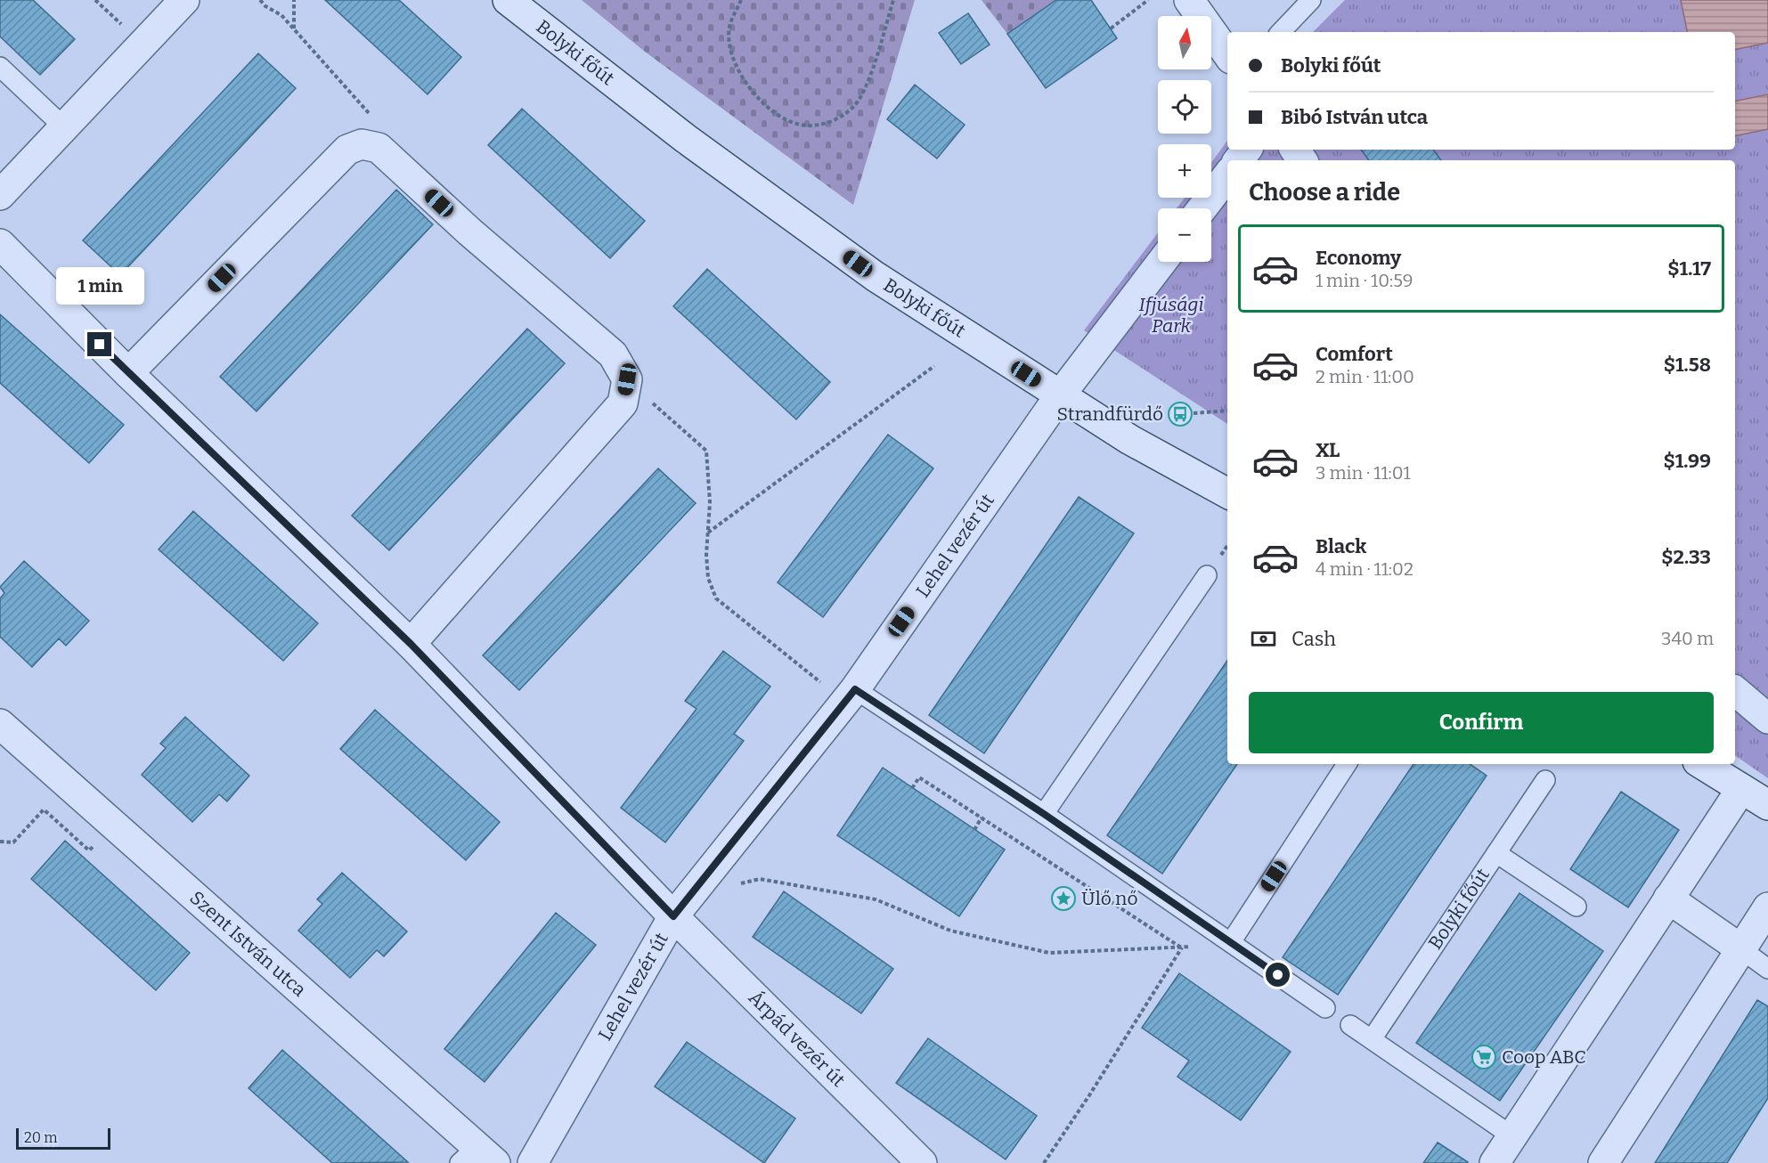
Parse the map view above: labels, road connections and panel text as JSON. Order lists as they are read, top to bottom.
{
  "streets": {
    "street": [
      "Bolyki főút",
      "Lehel vezér út",
      "Szent István utca",
      "Árpád vezér út"
    ]
  },
  "crossings": [
    ["Bolyki főút", "Lehel vezér út"],
    ["Lehel vezér út", "Árpád vezér út"]
  ],
  "parks": ["Ifjúsági Park"],
  "places": {
    "bus stop": ["Strandfürdő"],
    "place": ["Ülő nő"],
    "supermarket": ["Coop ABC"]
  },
  "scale_bar": "20 m",
  "north": "top",
  "page": {
    "map_buttons": ["+", "−"],
    "banner": ["Bolyki főút", "Bibó István utca"],
    "heading": "Choose a ride",
    "list": [
      {
        "name": "Economy",
        "note": "1 min · 10:59",
        "value": "$1.17"
      },
      {
        "name": "Comfort",
        "note": "2 min · 11:00",
        "value": "$1.58"
      },
      {
        "name": "XL",
        "note": "3 min · 11:01",
        "value": "$1.99"
      },
      {
        "name": "Black",
        "note": "4 min · 11:02",
        "value": "$2.33"
      }
    ],
    "bubble": "1 min",
    "pay": ["Cash", "340 m"],
    "buttons": "Confirm",
    "scale": "20 m"
  }
}
